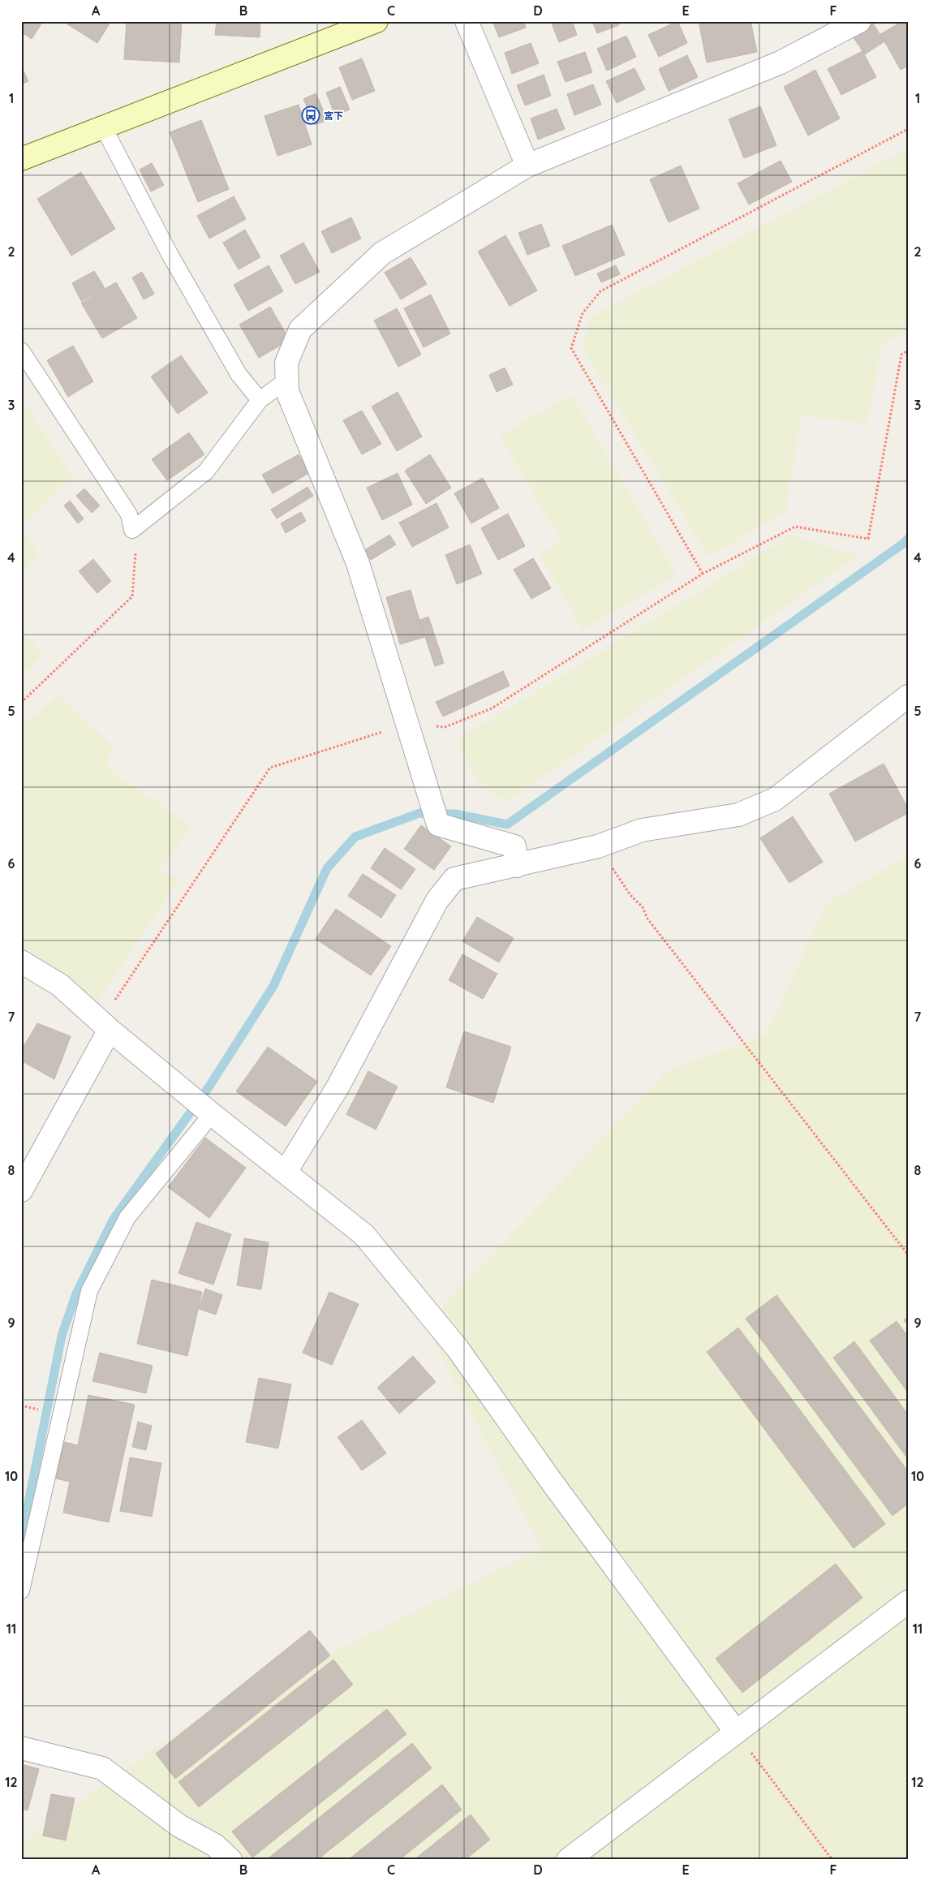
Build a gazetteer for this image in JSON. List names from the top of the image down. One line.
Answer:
{"places":{"bus stop":["宮下"]},"grid":{"columns":["A","B","C","D","E","F"],"rows":["1","2","3","4","5","6","7","8","9","10","11","12"]}}
